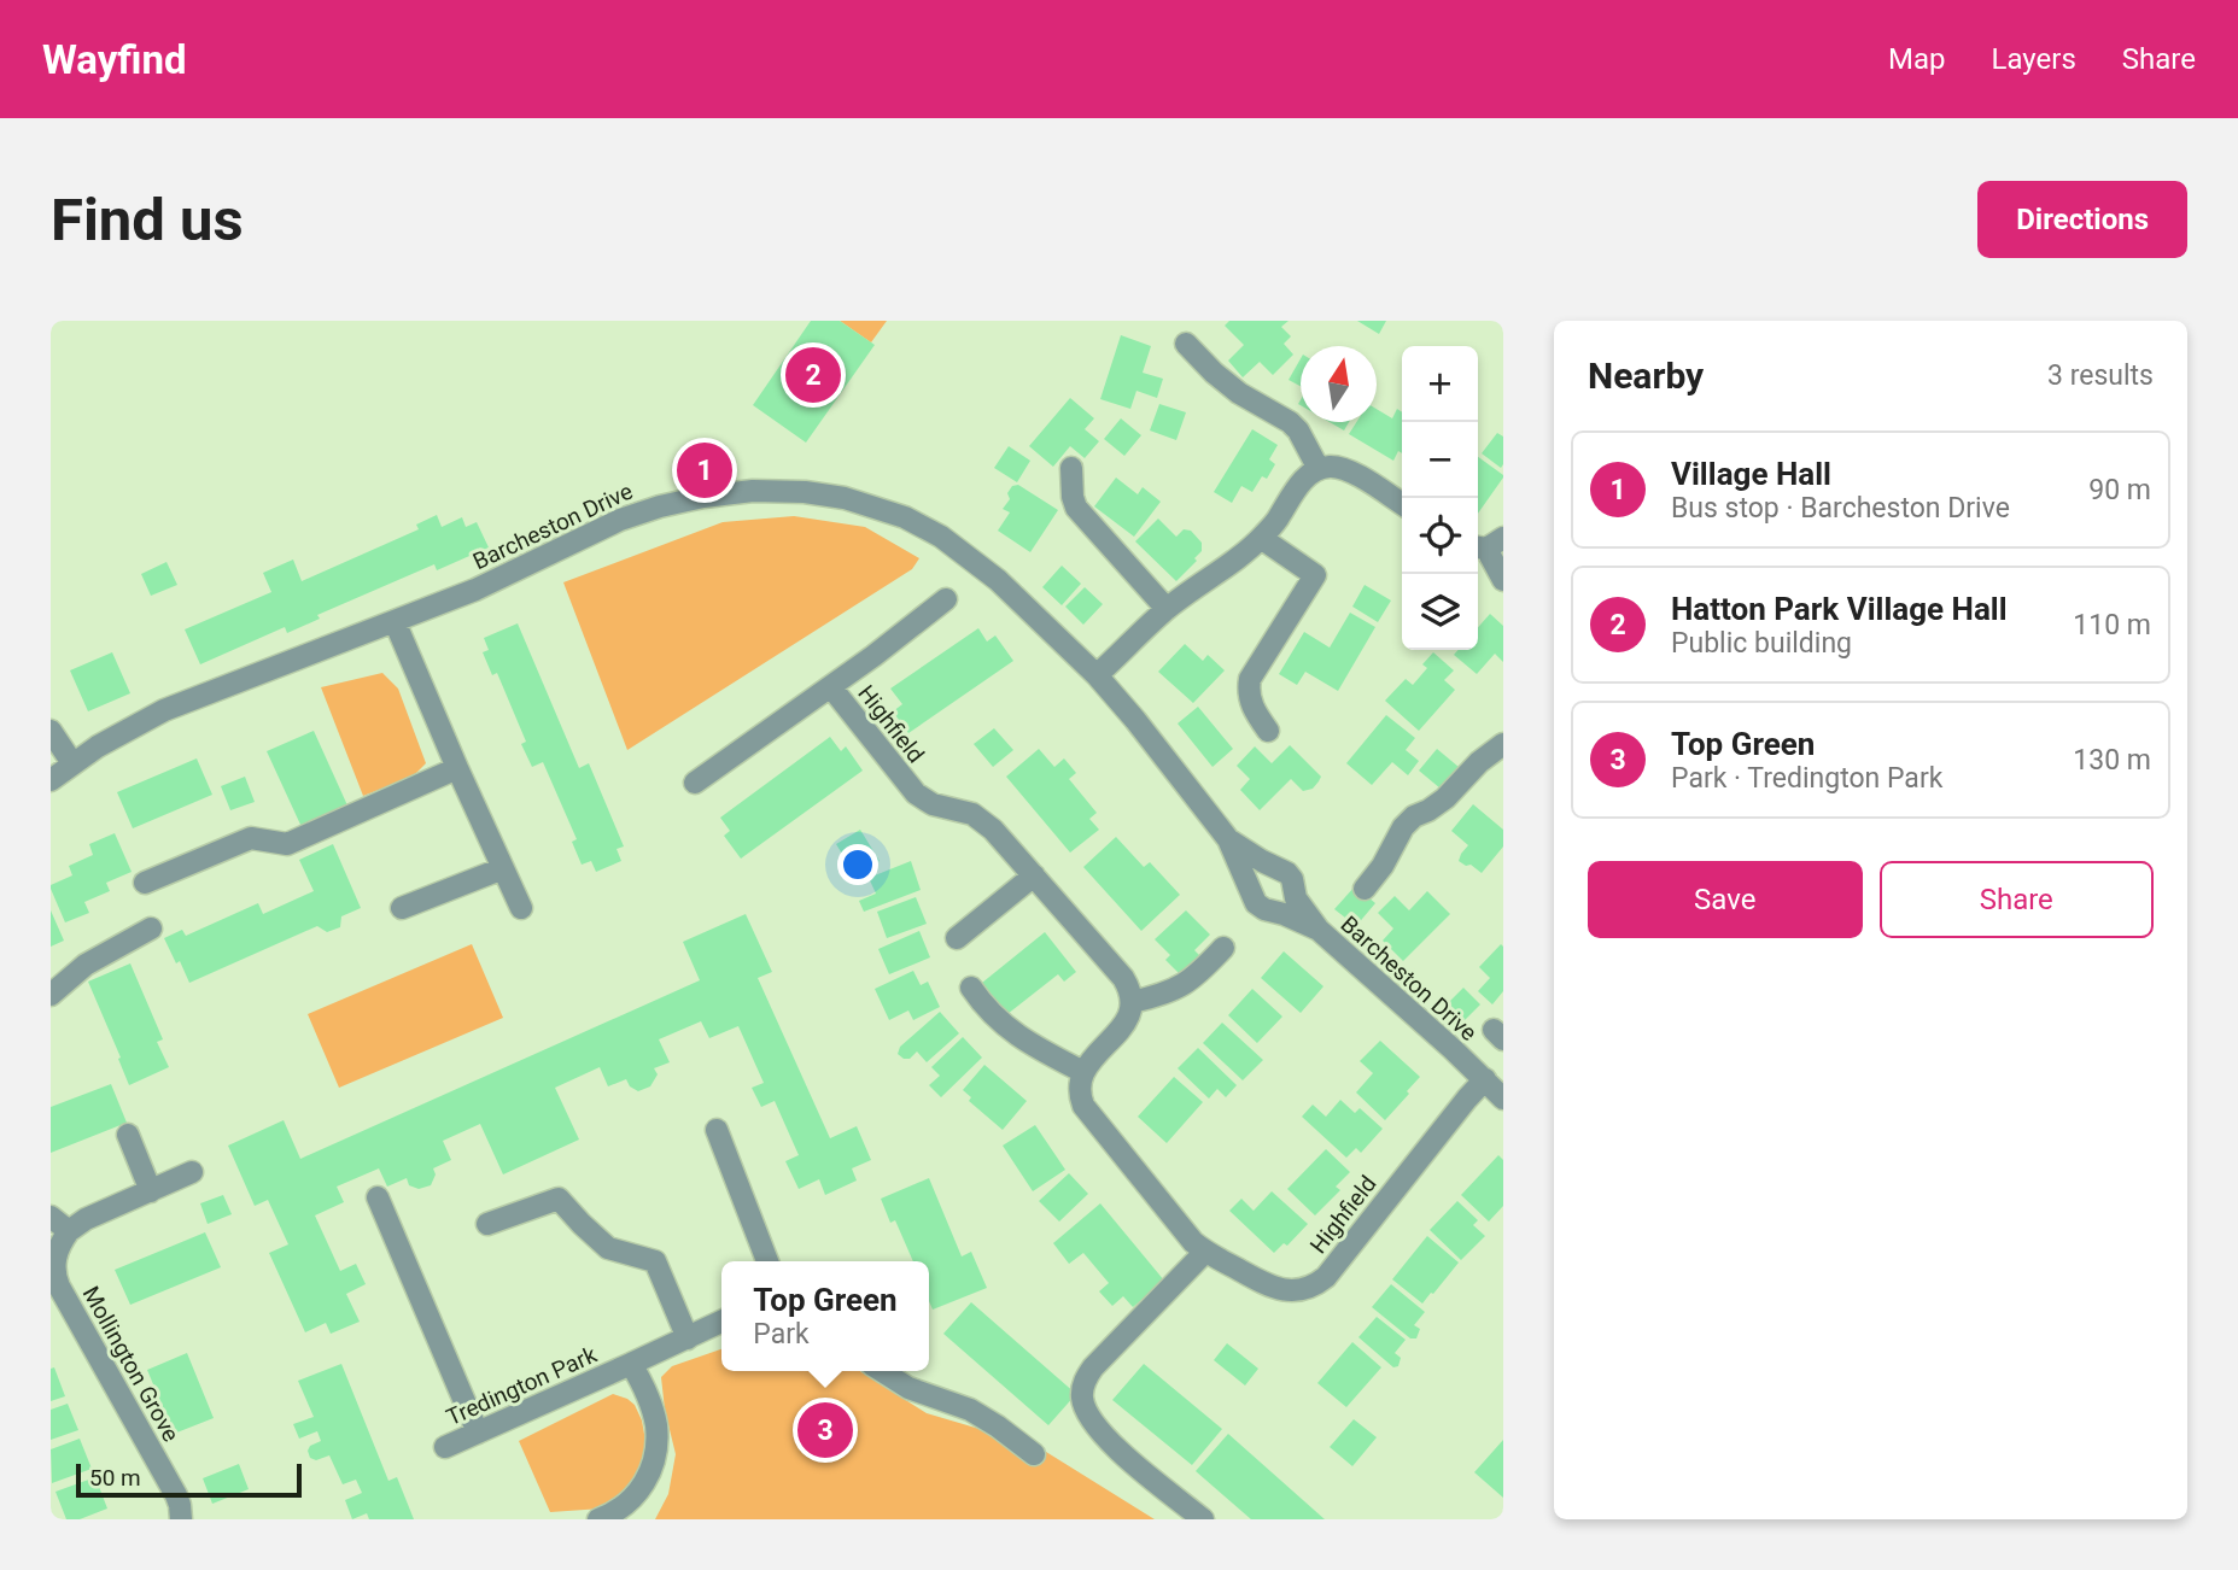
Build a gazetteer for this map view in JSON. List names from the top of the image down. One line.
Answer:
{"streets":{"street":["Barcheston Drive","Highfield","Mollington Grove","Tredington Park"]},"crossings":[["Barcheston Drive","Highfield"]],"scale_bar":"50 m","north":"top","page":{"header":"Wayfind","nav":["Map","Layers","Share"],"buttons":["Directions",["Save","Share"]],"title":"Find us","heading":["Nearby","3 results"],"pins":["2","1","3"],"map_buttons":["+","−"],"list":[{"mark":"1","name":"Village Hall","note":"Bus stop · Barcheston Drive","value":"90 m"},{"mark":"2","name":"Hatton Park Village Hall","note":"Public building","value":"110 m"},{"mark":"3","name":"Top Green","note":"Park · Tredington Park","value":"130 m"}],"popup":["Top Green","Park"],"scale":"50 m"}}
